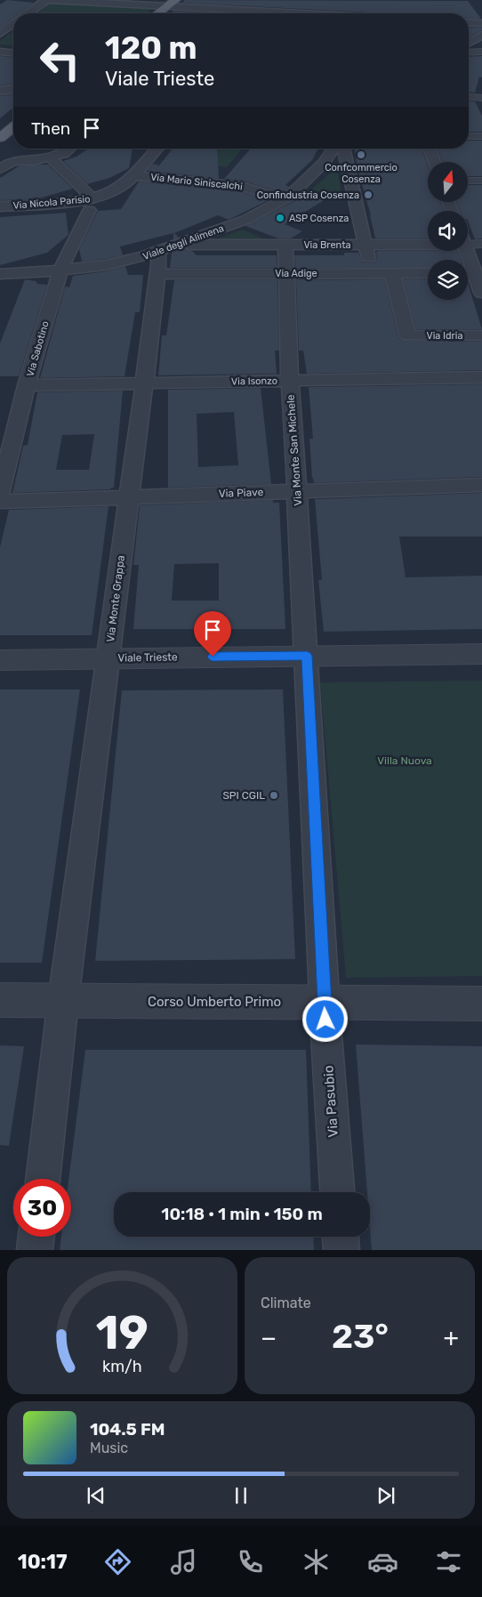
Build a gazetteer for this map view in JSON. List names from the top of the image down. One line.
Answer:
{"streets":{"street":["Via Mario Siniscalchi","Via Nicola Parisio","Viale degli Alimena","Via Brenta","Via Adige","Via Idria","Via Sabotino","Via Isonzo","Via Monte San Michele","Via Piave","Via Monte Grappa","Viale Trieste","Corso Umberto Primo","Via Pasubio"]},"crossings":[["Via Mario Siniscalchi","Via Nicola Parisio"],["Via Mario Siniscalchi","Viale degli Alimena"],["Via Nicola Parisio","Via Sabotino"],["Viale degli Alimena","Via Brenta"],["Viale degli Alimena","Via Sabotino"],["Viale degli Alimena","Via Monte Grappa"],["Via Brenta","Via Monte San Michele"],["Via Brenta","Via Monte Grappa"],["Via Adige","Via Idria"],["Via Adige","Via Monte San Michele"],["Via Adige","Via Monte Grappa"],["Via Sabotino","Via Isonzo"],["Via Isonzo","Via Monte San Michele"],["Via Isonzo","Via Monte Grappa"],["Via Monte San Michele","Via Piave"],["Via Monte San Michele","Viale Trieste"],["Via Monte San Michele","Corso Umberto Primo"],["Via Monte San Michele","Via Pasubio"],["Via Piave","Via Monte Grappa"],["Via Monte Grappa","Viale Trieste"],["Via Monte Grappa","Corso Umberto Primo"],["Corso Umberto Primo","Via Pasubio"]],"parks":["Villa Nuova"],"places":["Confcommercio Cosenza","Confindustria Cosenza","ASP Cosenza","SPI CGIL"],"north":"top","page":{"turn":["120 m","Viale Trieste"],"then":"Then","limit":"30","trip":"10:18 · 1 min · 150 m","tile":"Climate","heat":["−","23°","+"],"song":["104.5 FM","Music"],"tabs":"10:17","gauge":["19","km/h"]}}
